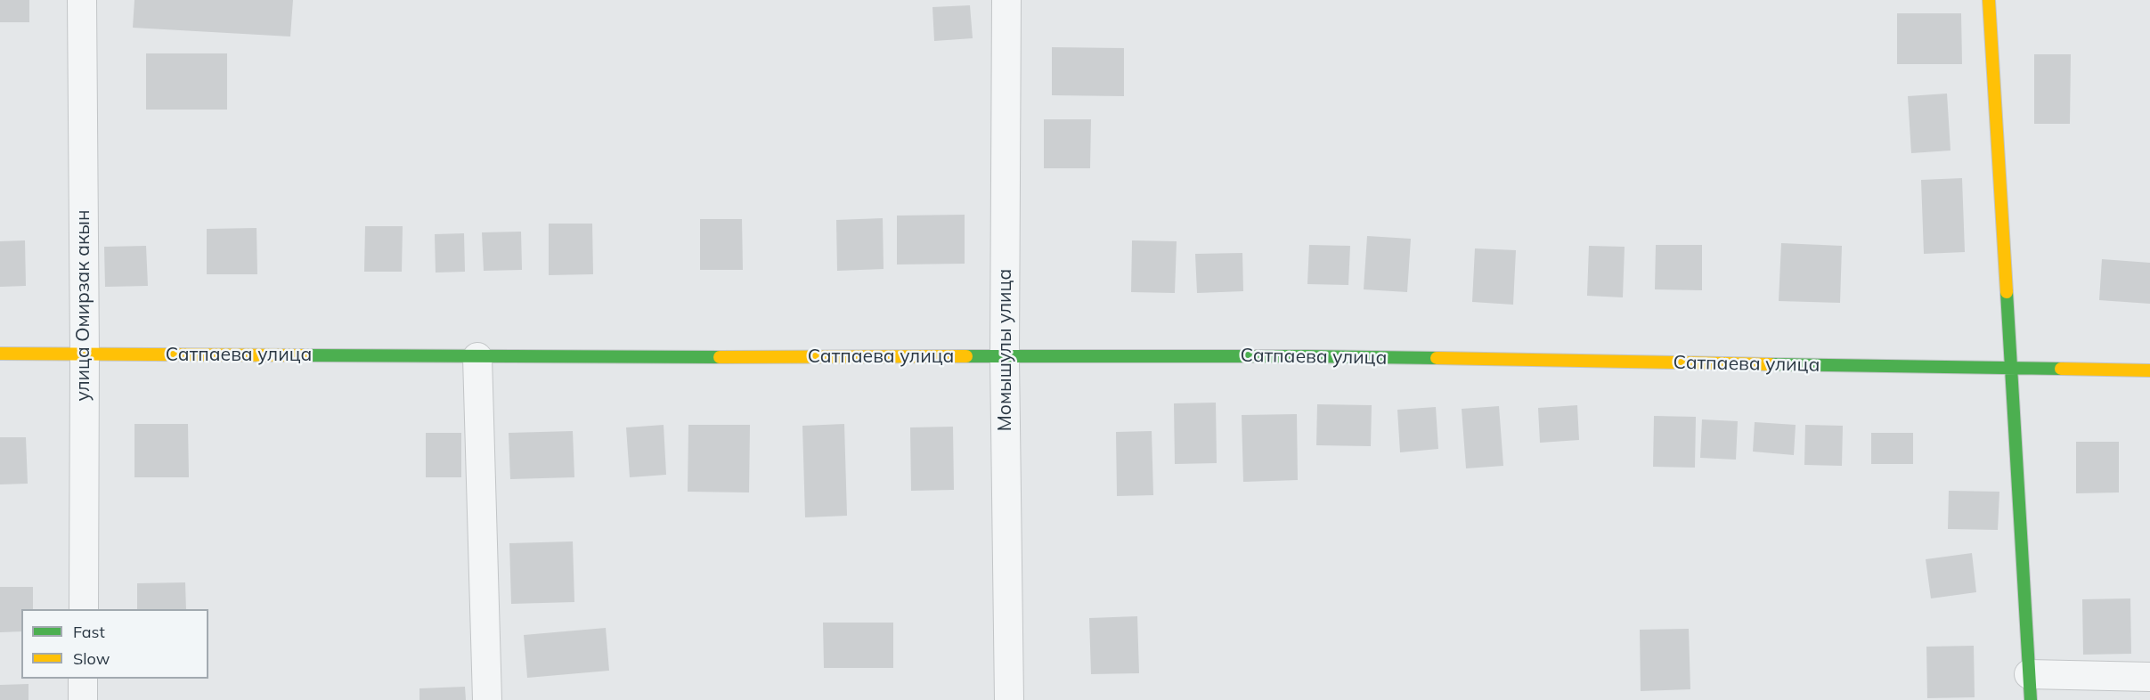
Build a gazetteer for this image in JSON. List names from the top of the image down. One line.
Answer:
{"streets":{"street":["улица Омирзак акын","Момышулы улица","Сатпаева улица"]},"crossings":[["улица Омирзак акын","Сатпаева улица"],["Момышулы улица","Сатпаева улица"]],"legend":["Fast","Slow"]}
